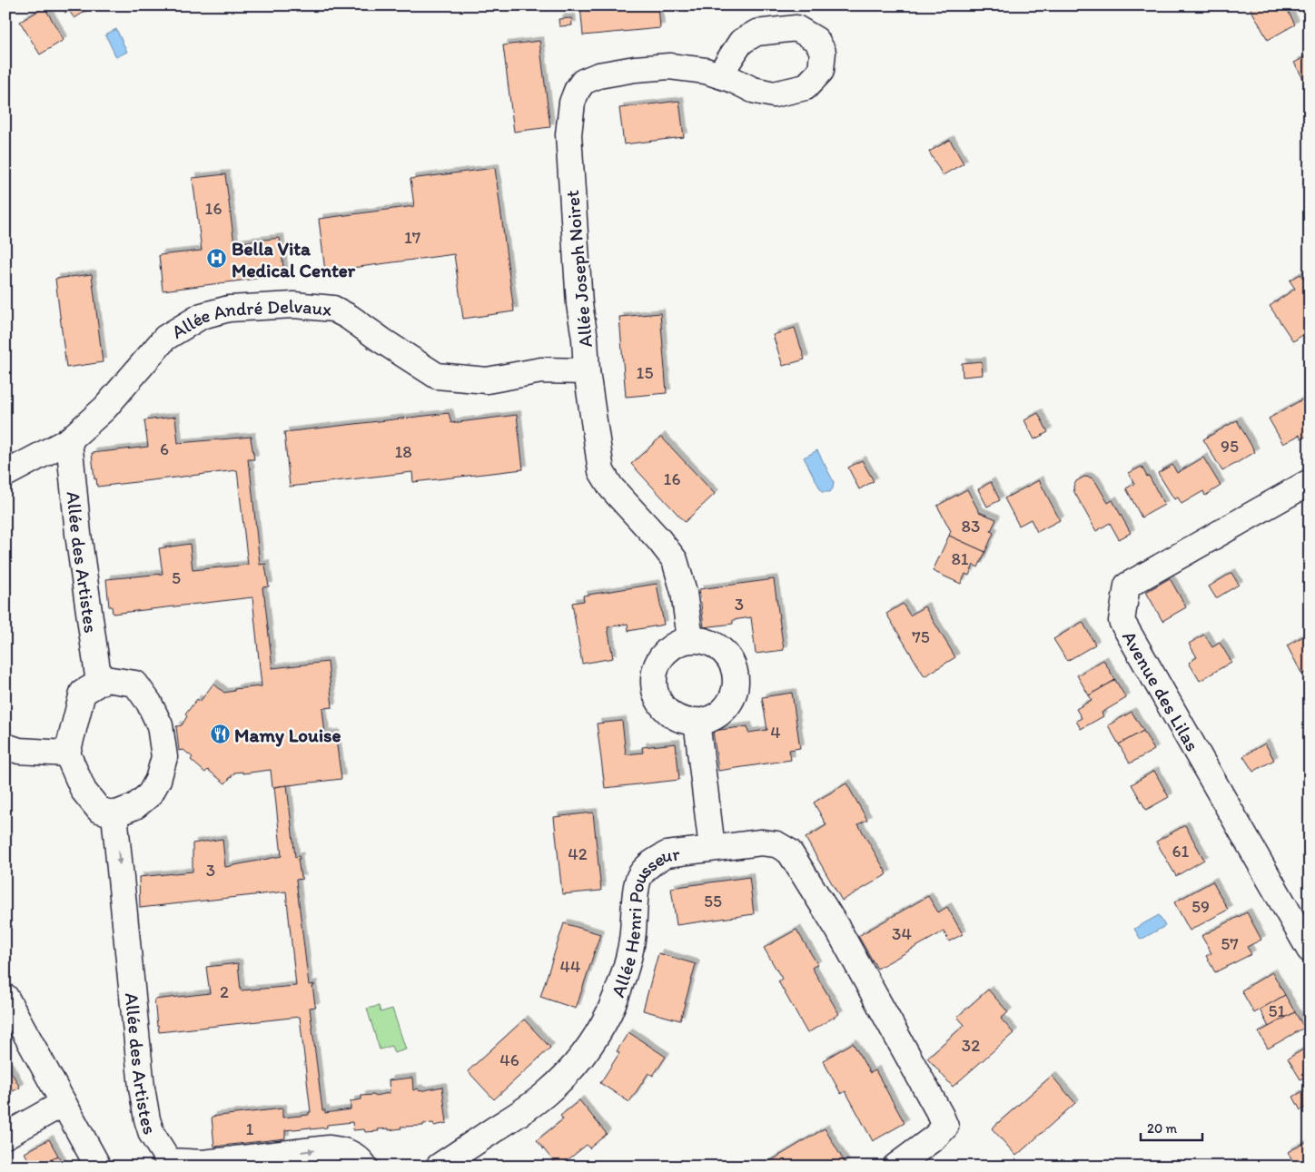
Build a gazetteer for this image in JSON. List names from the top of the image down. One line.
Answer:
{"streets":{"street":["Allée Joseph Noiret","Allée André Delvaux","Allée des Artistes","Avenue des Lilas","Allée Henri Pousseur"]},"crossings":[["Allée Joseph Noiret","Allée André Delvaux"],["Allée André Delvaux","Allée des Artistes"]],"places":{"hospital":["Bella Vita Medical Center"],"restaurant":["Mamy Louise"]},"house_numbers":["16","17","15","95","6","18","16","83","81","5","3","75","4","61","42","3","55","59","34","57","44","2","51","32","46","1"],"scale_bar":"20 m"}
